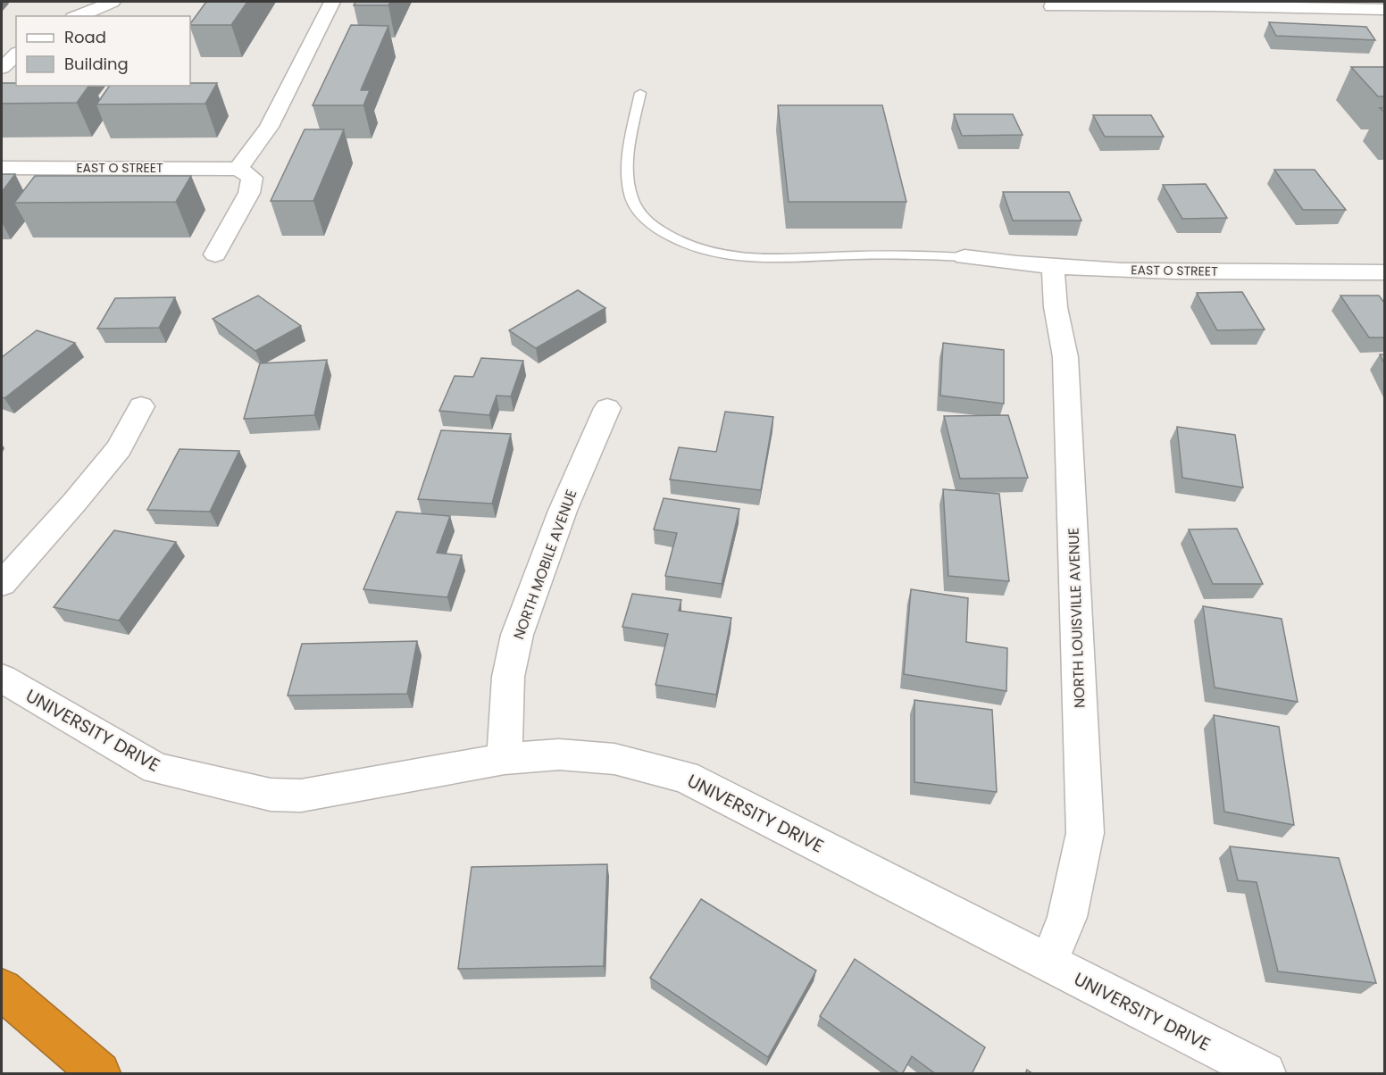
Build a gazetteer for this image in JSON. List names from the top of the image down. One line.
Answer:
{"streets":{"street":["EAST O STREET","NORTH MOBILE AVENUE","NORTH LOUISVILLE AVENUE","UNIVERSITY DRIVE"]},"crossings":[["EAST O STREET","NORTH LOUISVILLE AVENUE"],["NORTH MOBILE AVENUE","UNIVERSITY DRIVE"],["NORTH LOUISVILLE AVENUE","UNIVERSITY DRIVE"]],"legend":["Road","Building"]}
